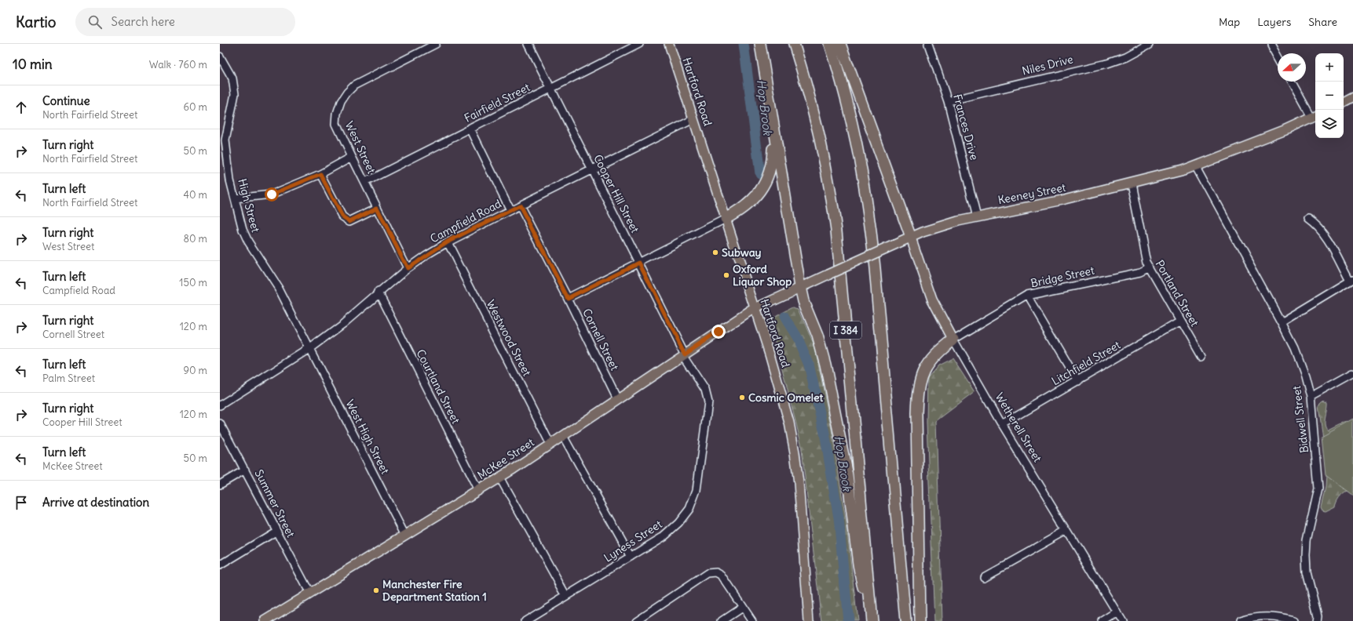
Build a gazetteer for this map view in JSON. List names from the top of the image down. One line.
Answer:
{"streets":{"highway":["I 384"],"main road":["Hartford Road","Keeney Street","Wetherell Street","McKee Street"],"street":["Niles Drive","Fairfield Street","Frances Drive","West Street","Cooper Hill Street","High Street","Campfield Road","Bridge Street","Portland Street","Westwood Street","Cornell Street","Litchfield Street","Courtland Street","Bidwell Street","West High Street","Summer Street","Lyness Street"]},"crossings":[["Niles Drive","Frances Drive"],["Hartford Road","Keeney Street"],["Hartford Road","Campfield Road"],["Hartford Road","McKee Street"],["Fairfield Street","West Street"],["Fairfield Street","Cooper Hill Street"],["Frances Drive","Keeney Street"],["West Street","Campfield Road"],["Cooper Hill Street","Campfield Road"],["Cooper Hill Street","McKee Street"],["Cooper Hill Street","Lyness Street"],["Keeney Street","Portland Street"],["Keeney Street","Bidwell Street"],["Keeney Street","Wetherell Street"],["Keeney Street","McKee Street"],["High Street","Campfield Road"],["High Street","West High Street"],["Campfield Road","Westwood Street"],["Campfield Road","Cornell Street"],["Campfield Road","Courtland Street"],["Campfield Road","West High Street"],["Bridge Street","Portland Street"],["Bridge Street","Wetherell Street"],["Portland Street","Litchfield Street"],["Westwood Street","McKee Street"],["Cornell Street","McKee Street"],["Litchfield Street","Wetherell Street"],["Courtland Street","McKee Street"],["West High Street","McKee Street"],["McKee Street","Summer Street"],["McKee Street","Lyness Street"]],"water":["Hop Brook"],"places":["Subway","Oxford Liquor Shop","Cosmic Omelet","Manchester Fire Department Station 1"],"north":"left","page":{"header":"Kartio","search":"Search here","nav":["Map","Layers","Share"],"heading":["10 min","Walk · 760 m"],"map_buttons":["+","−"],"list":[["Continue","North Fairfield Street","60 m"],["Turn right","North Fairfield Street","50 m"],["Turn left","North Fairfield Street","40 m"],["Turn right","West Street","80 m"],["Turn left","Campfield Road","150 m"],["Turn right","Cornell Street","120 m"],["Turn left","Palm Street","90 m"],["Turn right","Cooper Hill Street","120 m"],["Turn left","McKee Street","50 m"],"Arrive at destination"]}}
